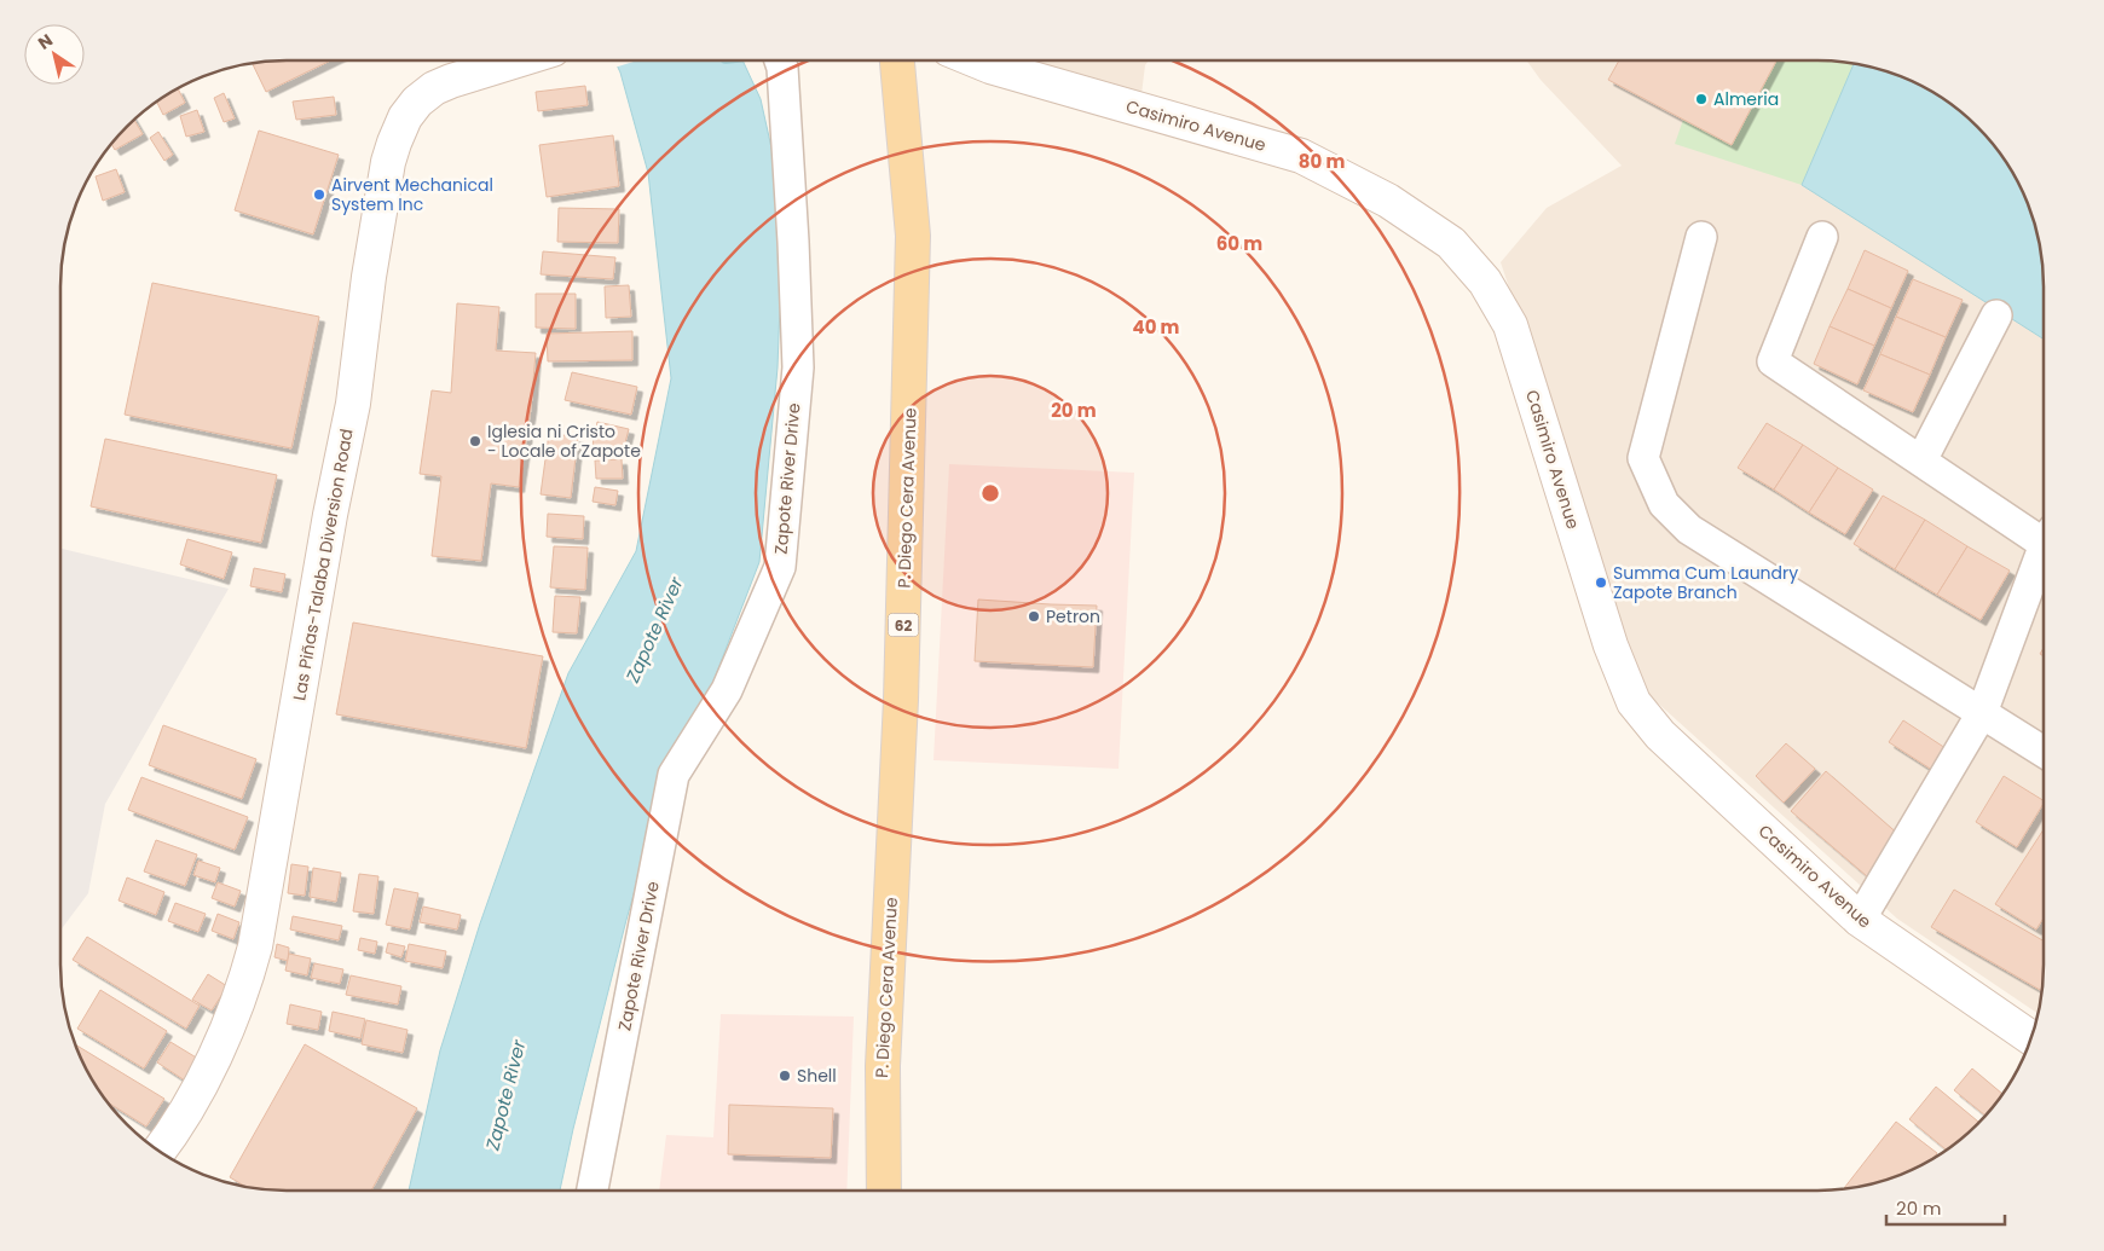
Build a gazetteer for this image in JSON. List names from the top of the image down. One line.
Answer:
{"streets":{"main road":["P. Diego Cera Avenue","62"],"street":["Casimiro Avenue","Zapote River Drive","Las Piñas-Talaba Diversion Road"]},"water":["Zapote River"],"places":["Almeria","Airvent Mechanical System Inc","Iglesia ni Cristo - Locale of Zapote","Summa Cum Laundry Zapote Branch","Petron","Shell"],"scale_bar":"20 m","north":"top left","rings":["80 m","60 m","40 m","20 m"]}
